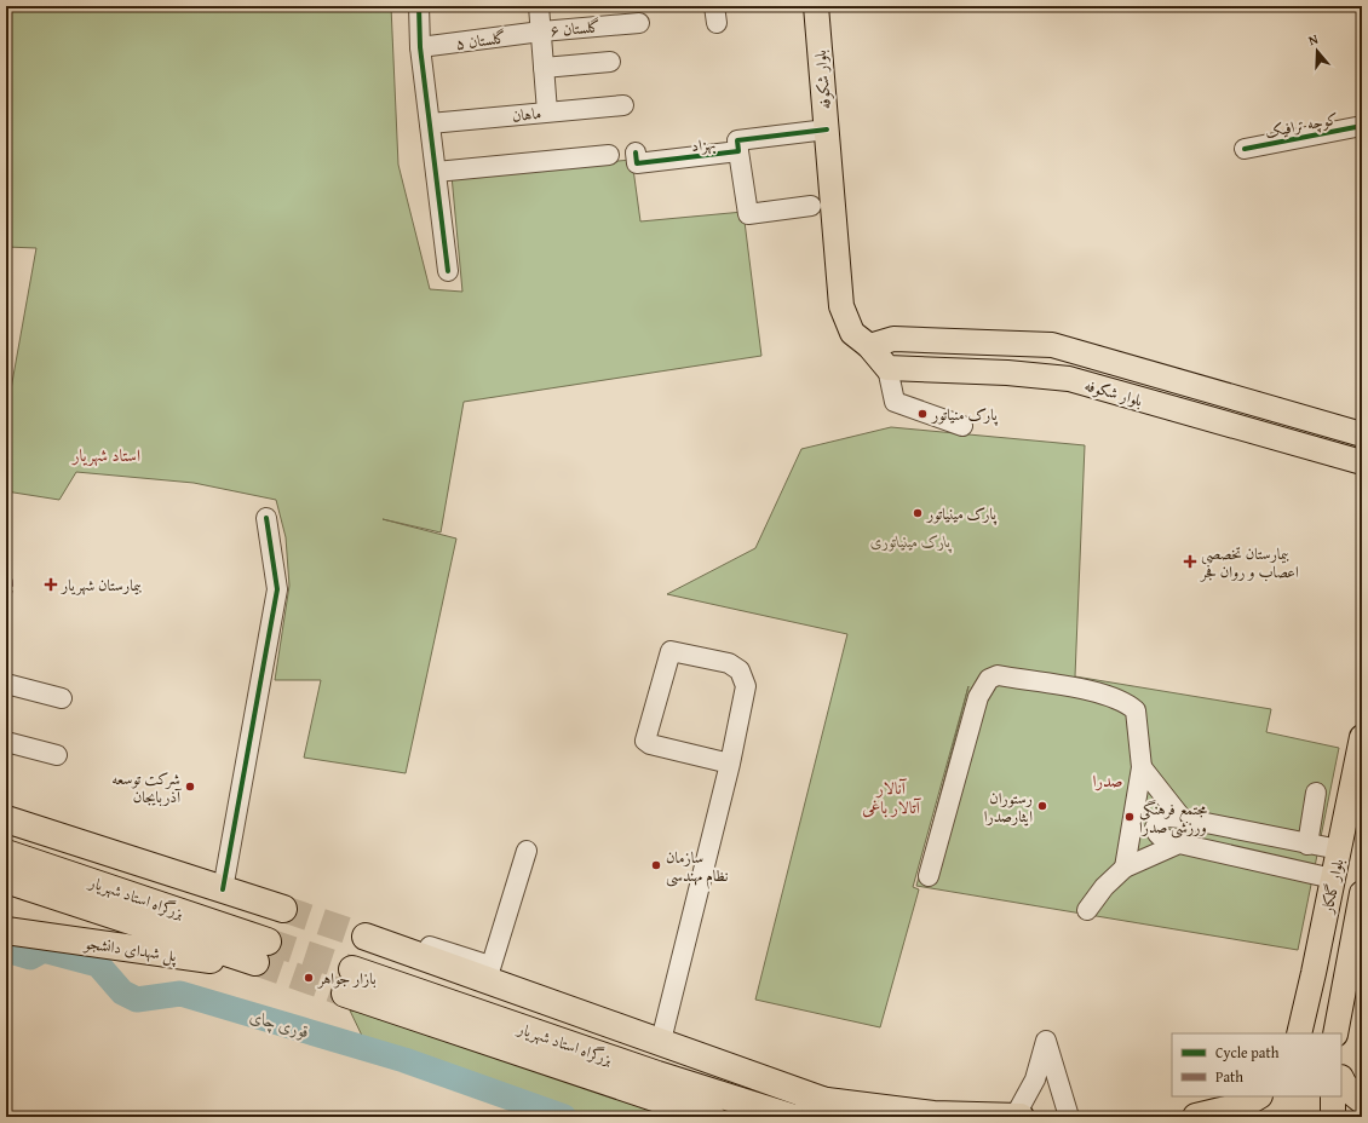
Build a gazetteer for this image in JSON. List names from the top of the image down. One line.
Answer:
{"streets":{"highway":["بزرگراه استاد شهریار","پل شهدای دانشجو"],"main road":["بلوار شکوفه","بلوار گلکار"],"street":["گلستان ۶","گلستان ۵","ماهان","کوچه ترافیک","بهزاد"]},"crossings":[["گلستان ۶","گلستان ۵"],["بلوار شکوفه","بهزاد"],["بزرگراه استاد شهریار","پل شهدای دانشجو"]],"districts":["استاد شهریار","صدرا","آنالار آتالار باغی"],"water":["قوری چای"],"parks":["پارک مینیاتوری"],"places":{"other":["پارک منیاتور","پارک مینیاتور","شرکت توسعه آذربایجان","رستوران ایثارصدرا","مجتمع فرهنگی ورزشی صدرا","سازمان نظام مهندسی","بازار جواهر"],"health":["بیمارستان تخصصی اعصاب و روان فجر","بیمارستان شهریار"]},"legend":["Cycle path","Path"],"north":"top"}
